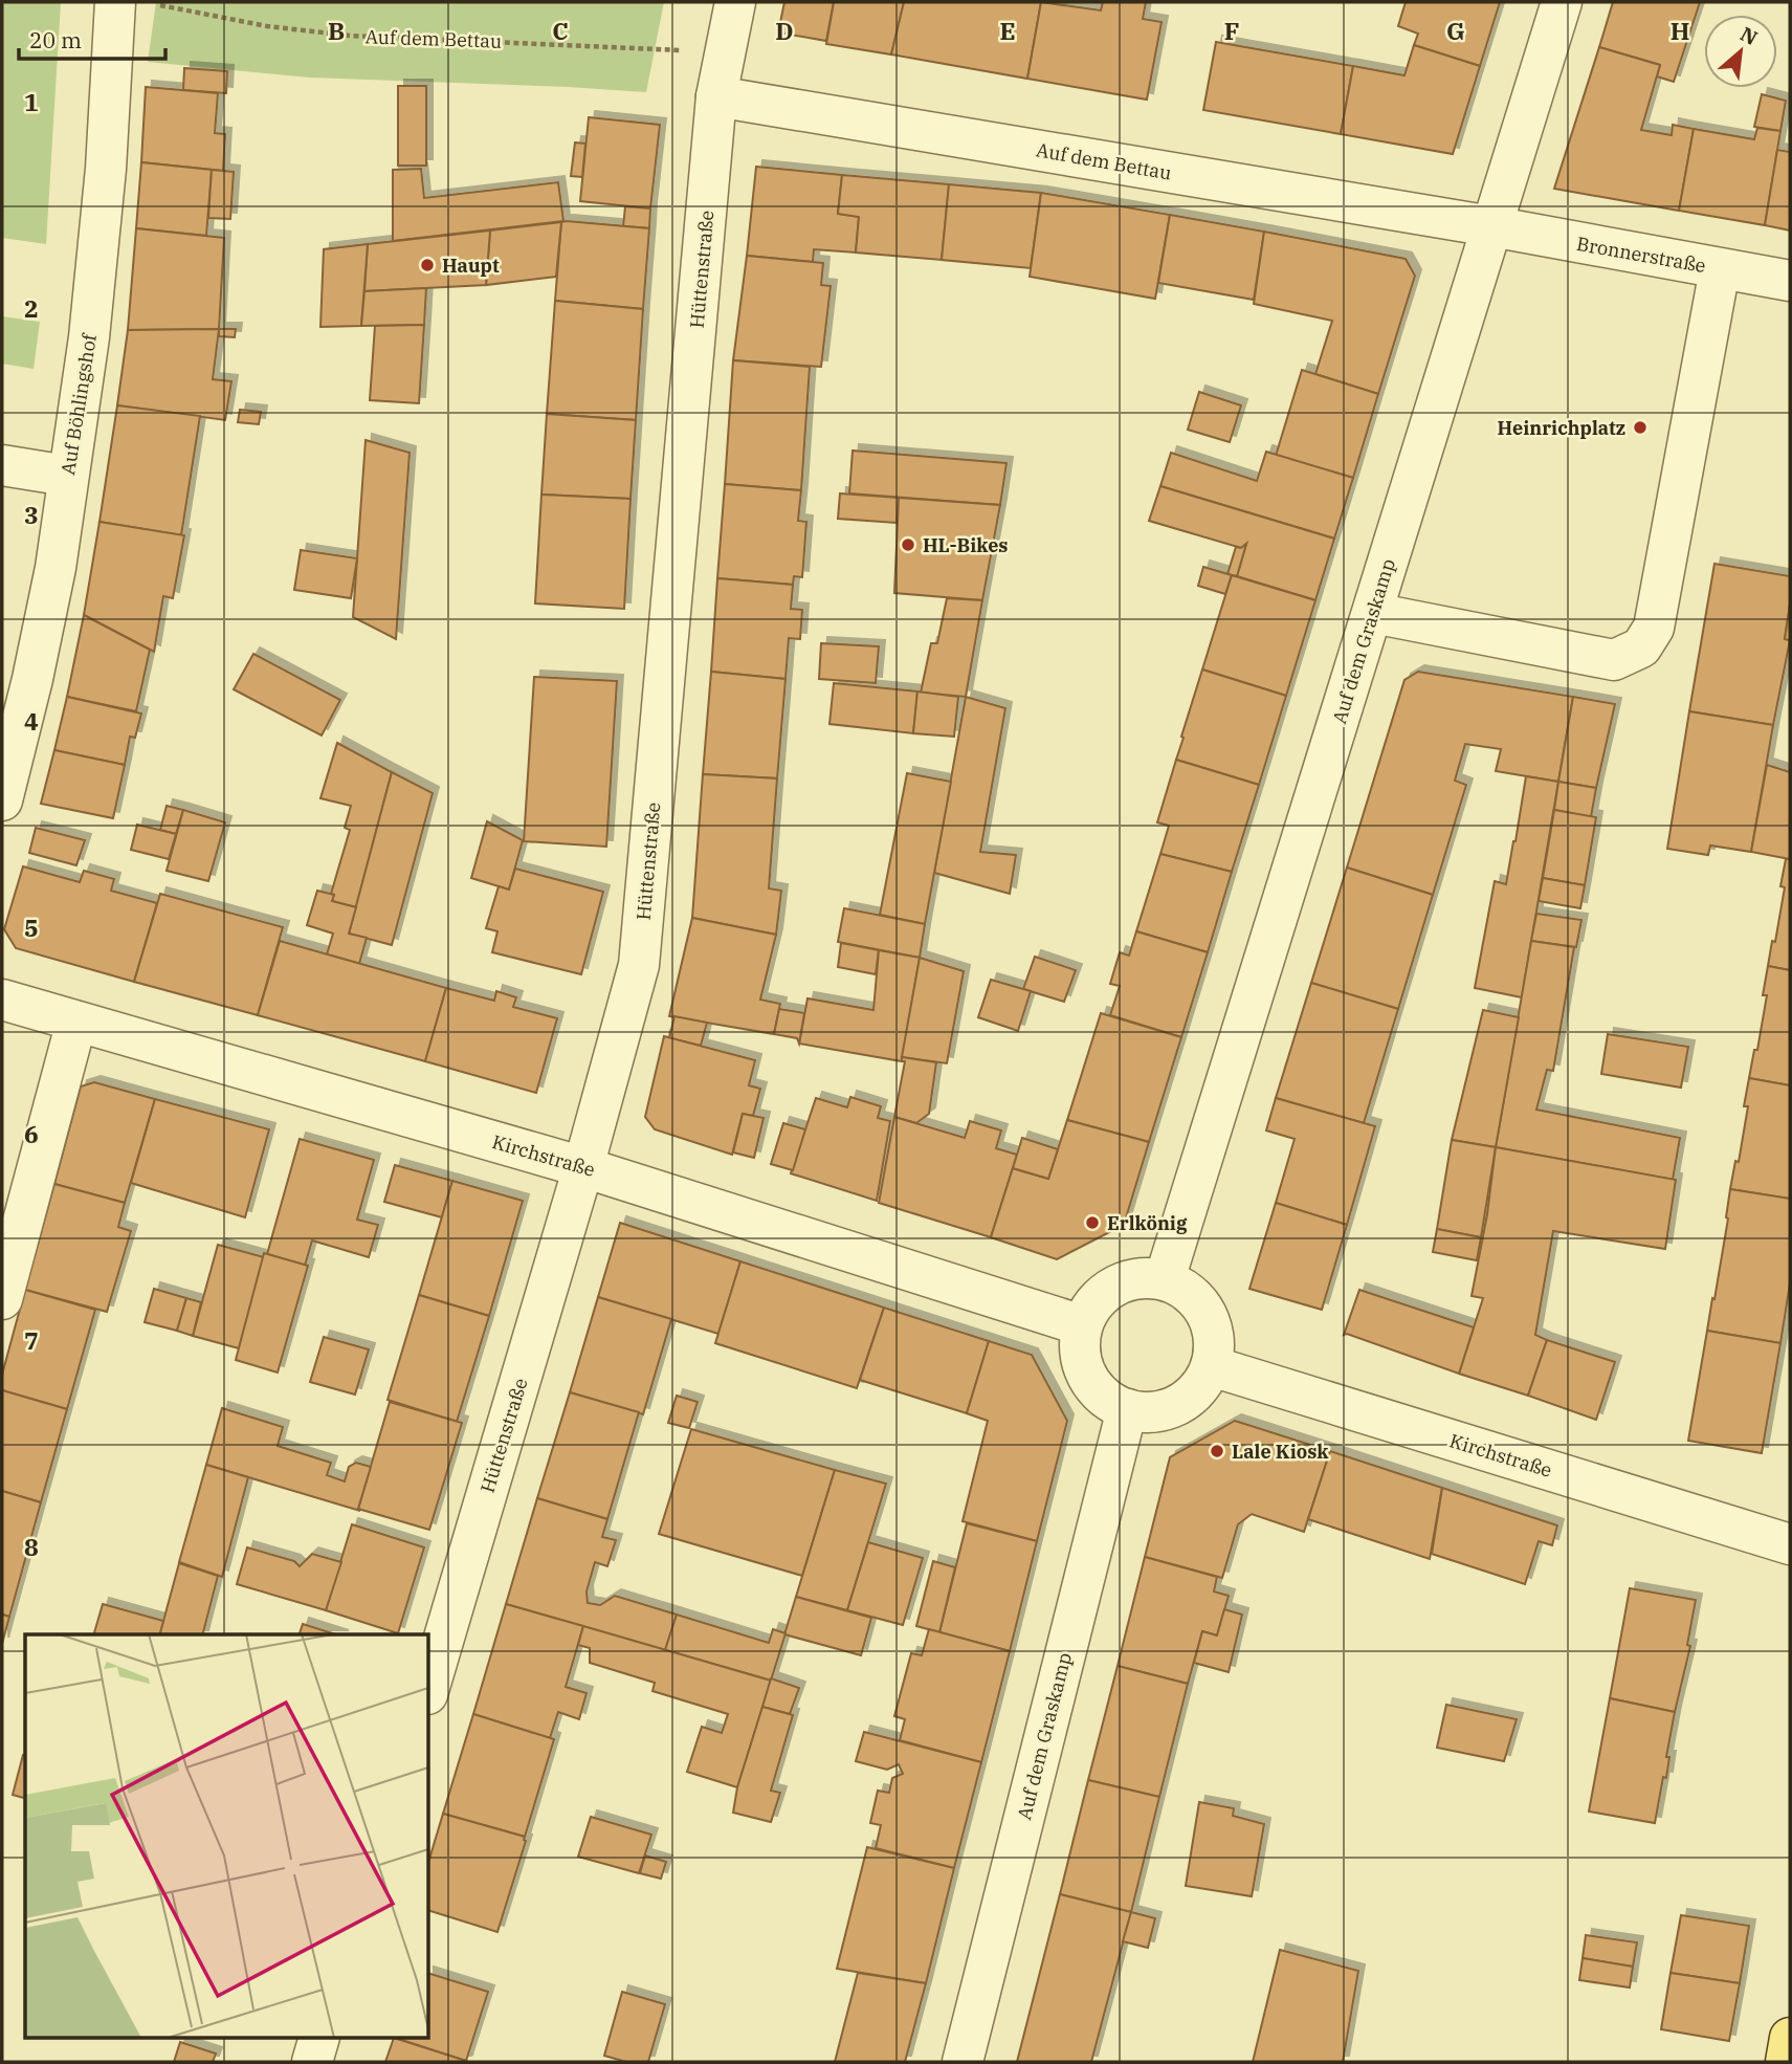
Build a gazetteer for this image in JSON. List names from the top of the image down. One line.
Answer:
{"streets":{"street":["Auf dem Bettau","Bronnerstraße","Hüttenstraße","Auf Böhlingshof","Auf dem Graskamp","Kirchstraße"]},"crossings":[["Auf dem Bettau","Bronnerstraße"],["Auf dem Bettau","Hüttenstraße"],["Auf dem Bettau","Auf dem Graskamp"],["Bronnerstraße","Auf dem Graskamp"],["Hüttenstraße","Kirchstraße"],["Auf dem Graskamp","Kirchstraße"]],"places":["Haupt","Heinrichplatz","HL-Bikes","Erlkönig","Lale Kiosk"],"scale_bar":"20 m","north":"top right","grid":{"columns":["B","C","D","E","F","G","H"],"rows":["1","2","3","4","5","6","7","8"]}}
